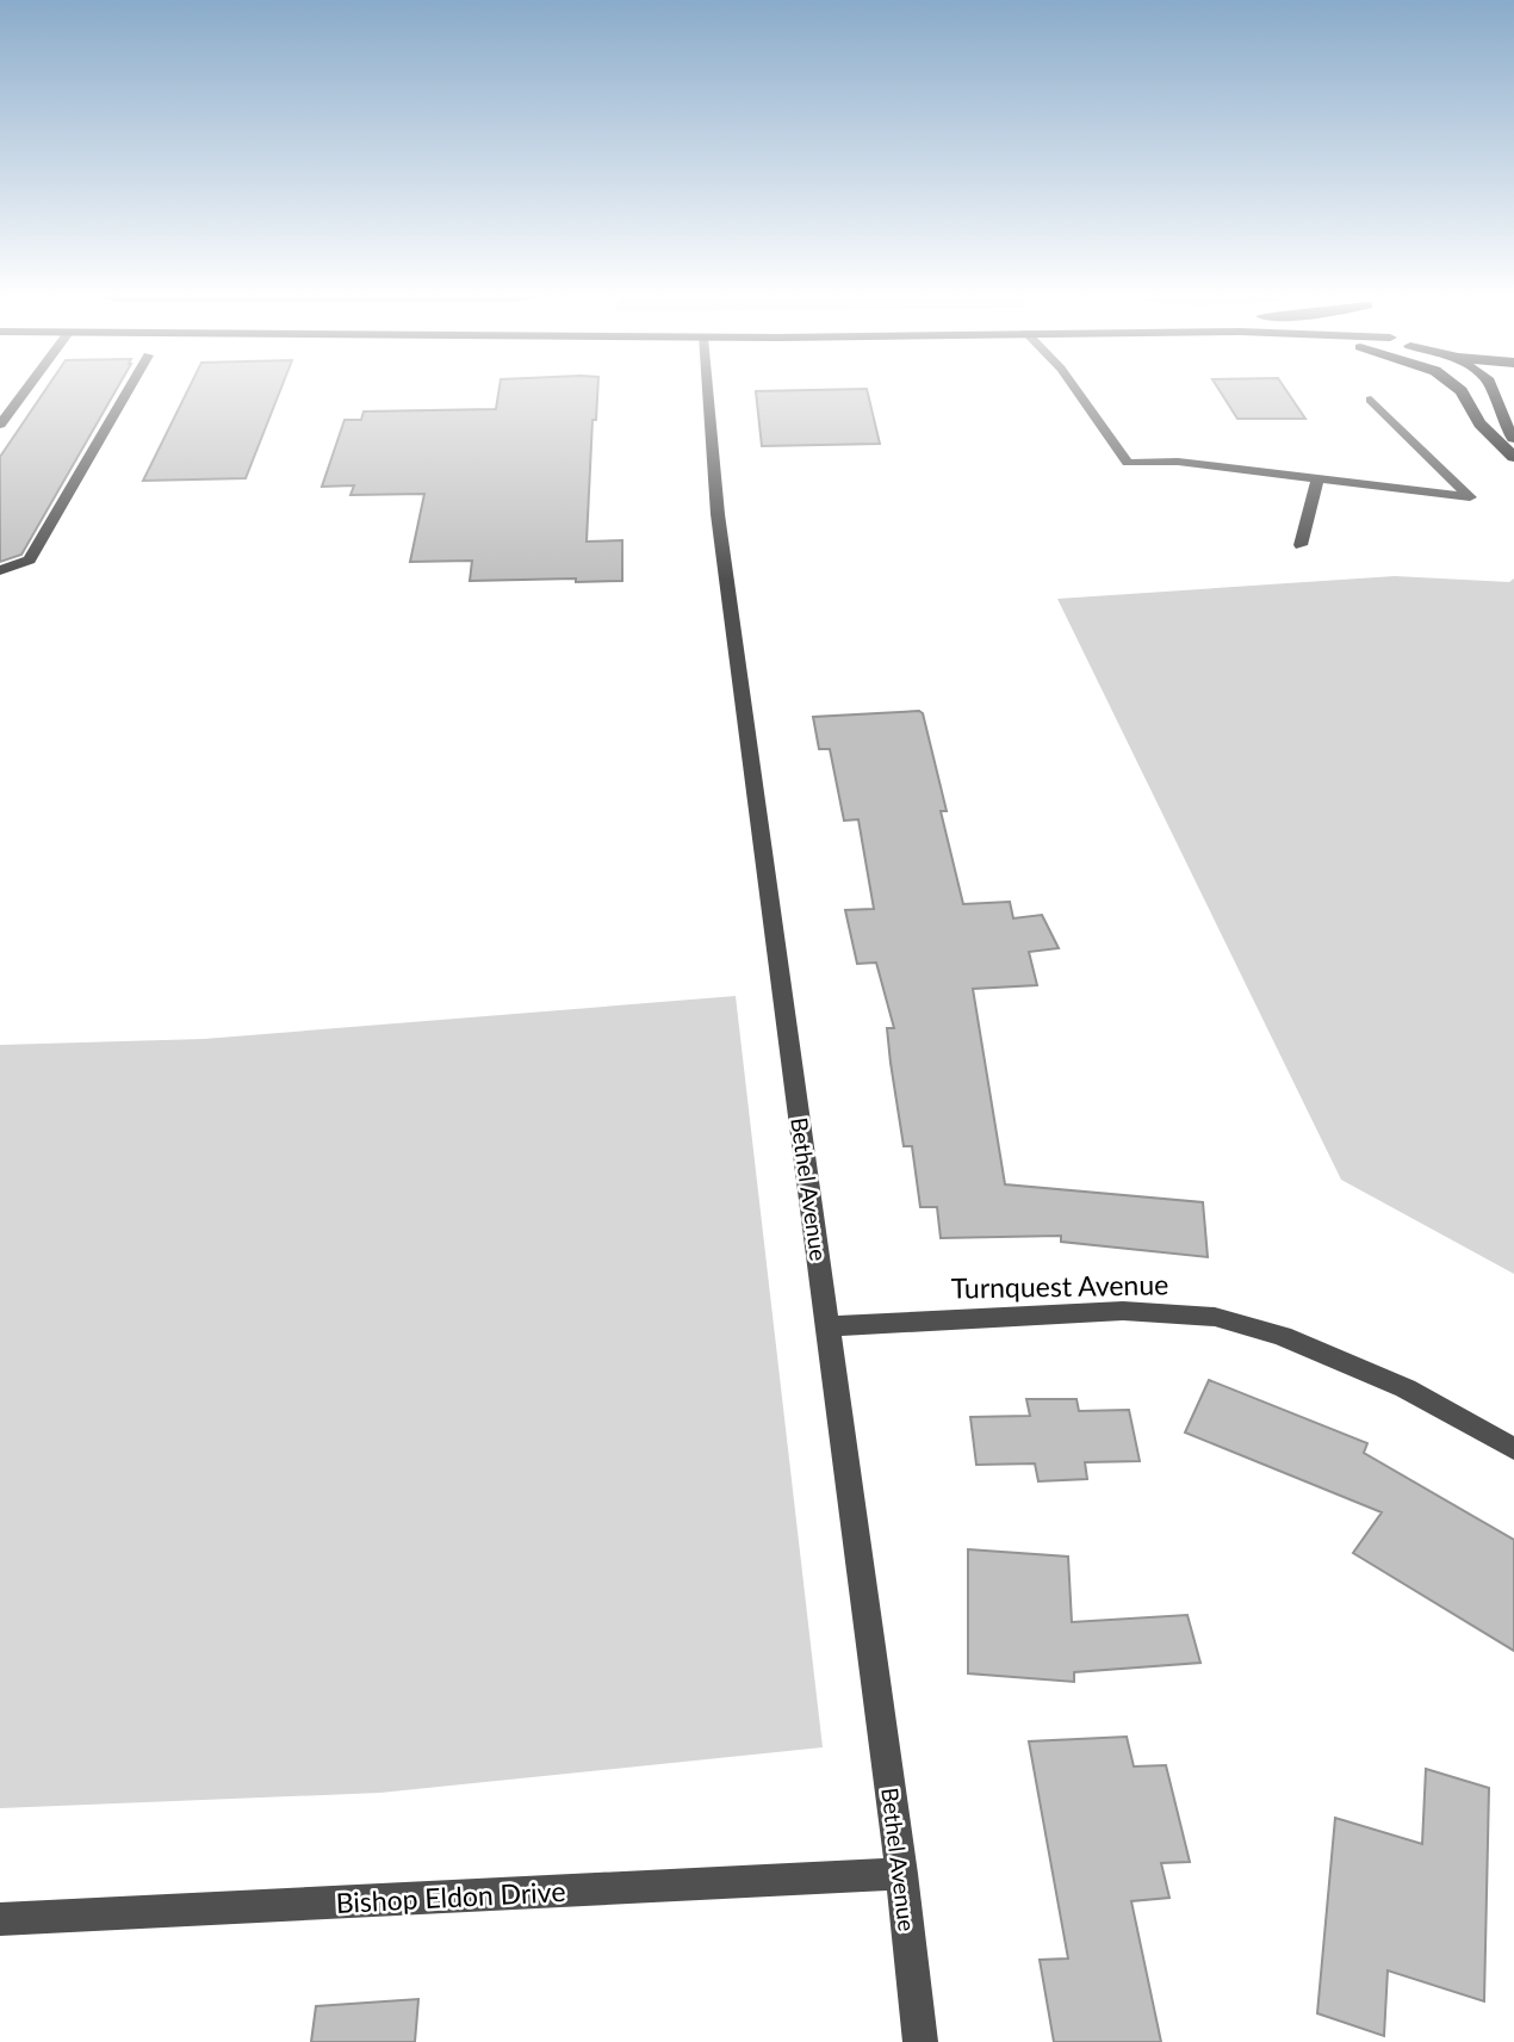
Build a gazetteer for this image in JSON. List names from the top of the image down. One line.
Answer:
{"streets":{"street":["Bethel Avenue","Turnquest Avenue","Bishop Eldon Drive"]},"crossings":[["Bethel Avenue","Turnquest Avenue"],["Bethel Avenue","Bishop Eldon Drive"]]}
